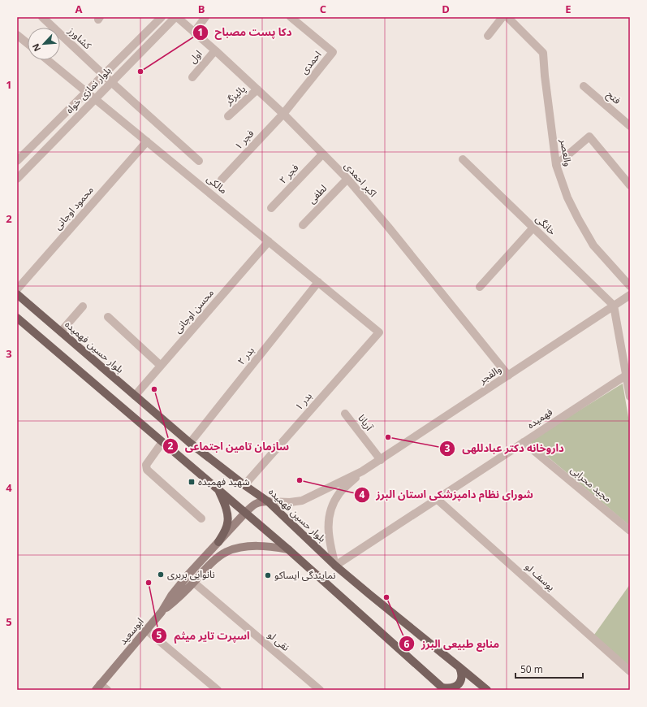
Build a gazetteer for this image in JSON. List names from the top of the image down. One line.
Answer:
{"streets":{"main road":["بلوار حسین فهمیده","ابوسعید"],"street":["کشاورز","اول","احمدی","بلوار نمازی خواه","پائیزگر","فتح","فجر ۱","والعصر","فجر ۲","اکبر احمدی","مالکی","لطفی","محمود اوجانی","خانگی","محسن اوجانی","بدر ۲","والفجر","بدر ۱","فهمیده","آریانا","مجید محرابی","یوسف لو","نقی لو"]},"crossings":[["کشاورز","بلوار نمازی خواه"],["اول","اکبر احمدی"],["احمدی","فجر ۱"],["احمدی","اکبر احمدی"],["بلوار نمازی خواه","اکبر احمدی"],["بلوار نمازی خواه","مالکی"],["پائیزگر","اکبر احمدی"],["فجر ۱","اکبر احمدی"],["فجر ۲","اکبر احمدی"],["اکبر احمدی","لطفی"],["اکبر احمدی","والفجر"],["مالکی","محمود اوجانی"],["مالکی","محسن اوجانی"],["مالکی","بدر ۲"],["مالکی","بدر ۱"],["خانگی","والفجر"],["محسن اوجانی","بلوار حسین فهمیده"],["بلوار حسین فهمیده","بدر ۲"],["بلوار حسین فهمیده","بدر ۱"],["بلوار حسین فهمیده","فهمیده"],["بلوار حسین فهمیده","ابوسعید"],["والفجر","آریانا"],["فهمیده","مجید محرابی"],["فهمیده","یوسف لو"]],"places":{"other":["دکا پست مصباح","سازمان تامین اجتماعی","داروخانه دکتر عبادللهی","شورای نظام دامپزشکی استان البرز","نانوایی بربری","نمایندگی ایساکو","اسپرت تایر میثم","منابع طبیعی البرز"],"transit":["شهید فهمیده"]},"scale_bar":"50 m","north":"bottom left","grid":{"columns":["A","B","C","D","E"],"rows":["1","2","3","4","5"]}}
